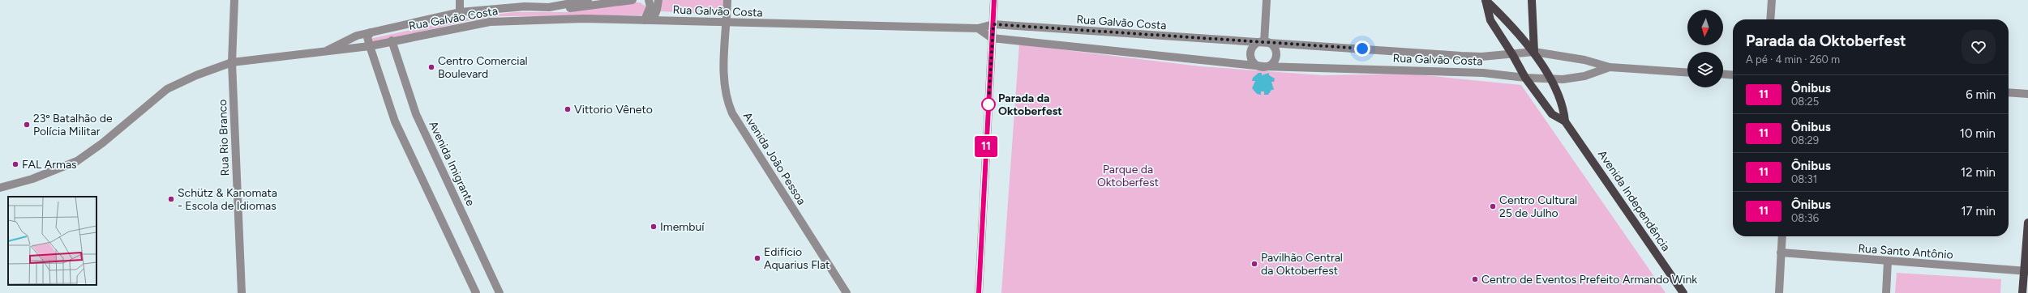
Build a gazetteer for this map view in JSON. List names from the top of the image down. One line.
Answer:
{"streets":{"main road":["Avenida Independência"],"street":["Rua Galvão Costa","Rua Rio Branco","Avenida João Pessoa","Avenida Imigrante","Rua Santo Antônio"]},"crossings":[["Rua Galvão Costa","Rua Rio Branco"],["Rua Galvão Costa","Avenida João Pessoa"],["Rua Galvão Costa","Avenida Imigrante"],["Rua Galvão Costa","Avenida Independência"]],"parks":["Parque da Oktoberfest"],"places":["Centro Comercial Boulevard","Parada da Oktoberfest","Vittorio Vêneto","23º Batalhão de Polícia Militar","FAL Armas","Schütz & Kanomata - Escola de Idiomas","Centro Cultural 25 de Julho","Imembuí","Edifício Aquarius Flat","Pavilhão Central da Oktoberfest","Centro de Eventos Prefeito Armando Wink"],"lines":["bus line 11"],"north":"bottom","page":{"on_map":"11","heading":["Parada da Oktoberfest","A pé · 4 min · 260 m"],"list":[{"mark":"11","name":"Ônibus","note":"08:25","value":"6 min"},{"mark":"11","name":"Ônibus","note":"08:29","value":"10 min"},{"mark":"11","name":"Ônibus","note":"08:31","value":"12 min"},{"mark":"11","name":"Ônibus","note":"08:36","value":"17 min"}]}}
